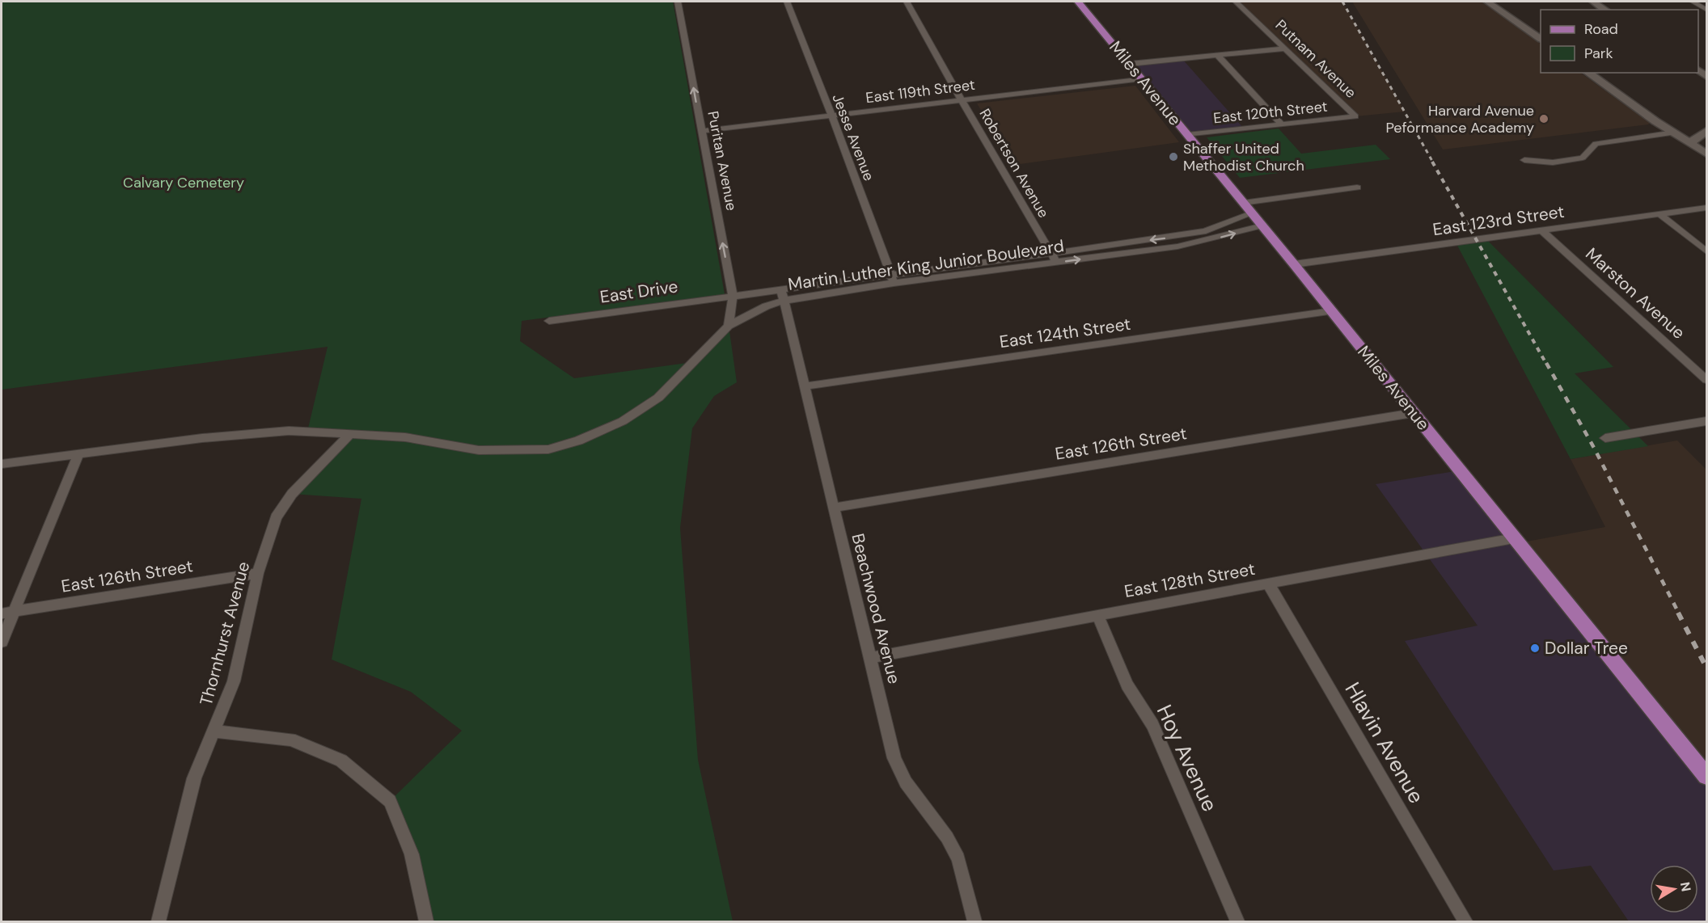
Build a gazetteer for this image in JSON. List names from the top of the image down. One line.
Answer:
{"streets":{"main road":["Miles Avenue"],"street":["Putnam Avenue","East 119th Street","East 120th Street","Jesse Avenue","Puritan Avenue","Robertson Avenue","East 123rd Street","Martin Luther King Junior Boulevard","East Drive","Marston Avenue","East 124th Street","East 126th Street","East 128th Street","Beachwood Avenue","Thornhurst Avenue","Hlavin Avenue","Hoy Avenue"]},"crossings":[["Putnam Avenue","East 120th Street"],["Miles Avenue","East 119th Street"],["Miles Avenue","East 120th Street"],["Miles Avenue","East 123rd Street"],["Miles Avenue","Martin Luther King Junior Boulevard"],["Miles Avenue","East 124th Street"],["Miles Avenue","East 126th Street"],["Miles Avenue","East 128th Street"],["East 119th Street","Jesse Avenue"],["East 119th Street","Puritan Avenue"],["East 119th Street","Robertson Avenue"],["Jesse Avenue","Martin Luther King Junior Boulevard"],["Puritan Avenue","Martin Luther King Junior Boulevard"],["Puritan Avenue","East Drive"],["Robertson Avenue","Martin Luther King Junior Boulevard"],["East 123rd Street","Marston Avenue"],["Martin Luther King Junior Boulevard","East Drive"],["Martin Luther King Junior Boulevard","Beachwood Avenue"],["Martin Luther King Junior Boulevard","Thornhurst Avenue"],["East 124th Street","Beachwood Avenue"],["East 126th Street","Beachwood Avenue"],["East 126th Street","Thornhurst Avenue"],["East 128th Street","Beachwood Avenue"],["East 128th Street","Hlavin Avenue"],["East 128th Street","Hoy Avenue"]],"one_way":["Puritan Avenue"],"parks":["Calvary Cemetery"],"places":["Harvard Avenue Peformance Academy","Shaffer United Methodist Church","Dollar Tree"],"legend":["Road","Park"],"north":"right"}
